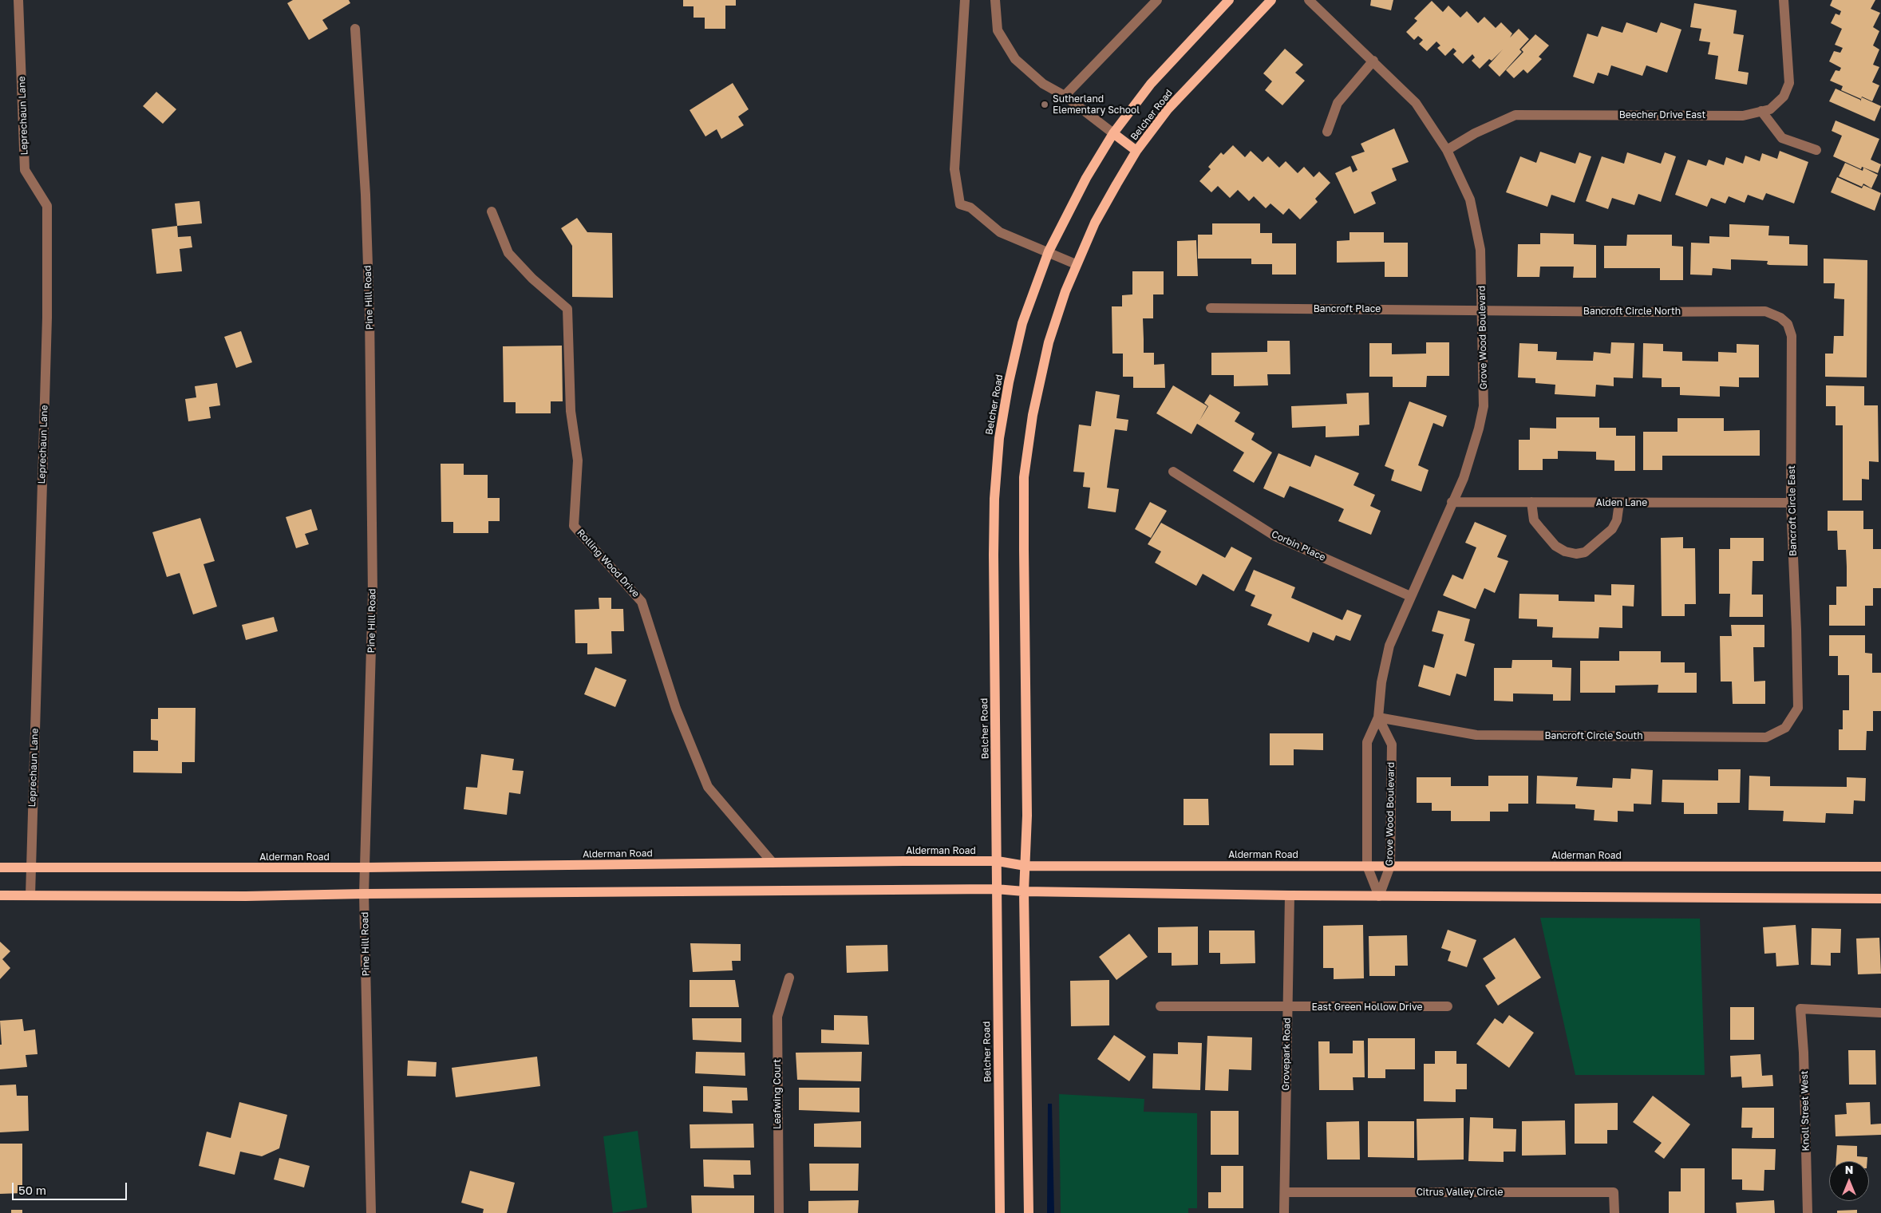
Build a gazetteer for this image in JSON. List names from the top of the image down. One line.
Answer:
{"streets":{"main road":["Belcher Road","Alderman Road"],"street":["Beecher Drive East","Leprechaun Lane","Pine Hill Road","Bancroft Place","Bancroft Circle North","Grove Wood Boulevard","Alden Lane","Bancroft Circle East","Corbin Place","Rolling Wood Drive","Bancroft Circle South","East Green Hollow Drive","Grovepark Road","Leafwing Court","Knoll Street West","Citrus Valley Circle"]},"crossings":[["Belcher Road","Alderman Road"],["Beecher Drive East","Grove Wood Boulevard"],["Leprechaun Lane","Alderman Road"],["Pine Hill Road","Alderman Road"],["Bancroft Place","Bancroft Circle North"],["Bancroft Place","Grove Wood Boulevard"],["Bancroft Circle North","Grove Wood Boulevard"],["Bancroft Circle North","Bancroft Circle East"],["Grove Wood Boulevard","Alden Lane"],["Grove Wood Boulevard","Corbin Place"],["Grove Wood Boulevard","Bancroft Circle South"],["Grove Wood Boulevard","Alderman Road"],["Alden Lane","Bancroft Circle East"],["Bancroft Circle East","Bancroft Circle South"],["Rolling Wood Drive","Alderman Road"],["East Green Hollow Drive","Grovepark Road"],["Grovepark Road","Citrus Valley Circle"]],"places":["Sutherland Elementary School"],"scale_bar":"50 m","north":"top"}
